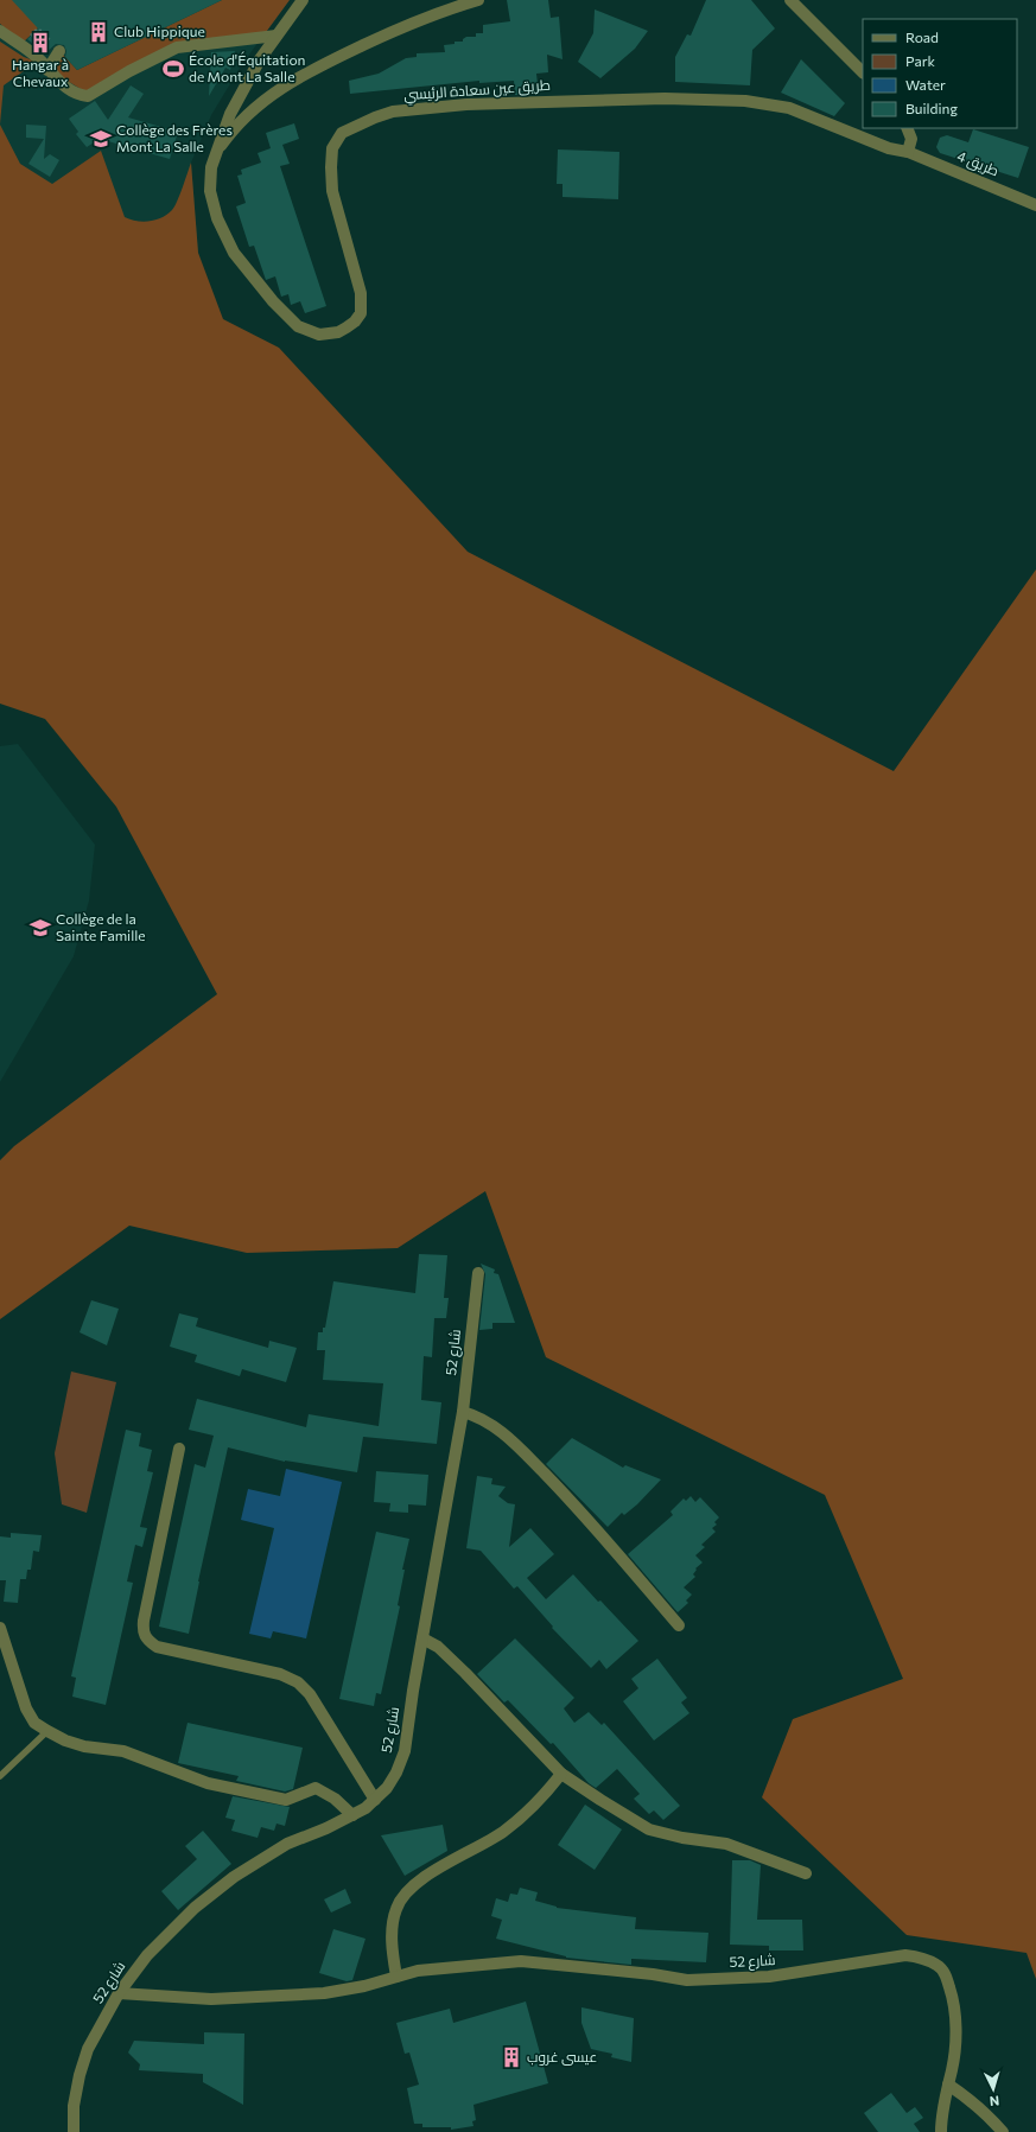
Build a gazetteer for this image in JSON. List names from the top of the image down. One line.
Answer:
{"streets":{"street":["طريق عين سعادة الرئيسي","طريق 4","شارع 52"]},"crossings":[["طريق عين سعادة الرئيسي","طريق 4"]],"places":{"building":["Club Hippique","Hangar à Chevaux","عيسى غروب"],"sports":["École d'Équitation de Mont La Salle"],"school or university":["Collège des Frères Mont La Salle","Collège de la Sainte Famille"]},"legend":["Road","Park","Water","Building"],"north":"bottom"}
